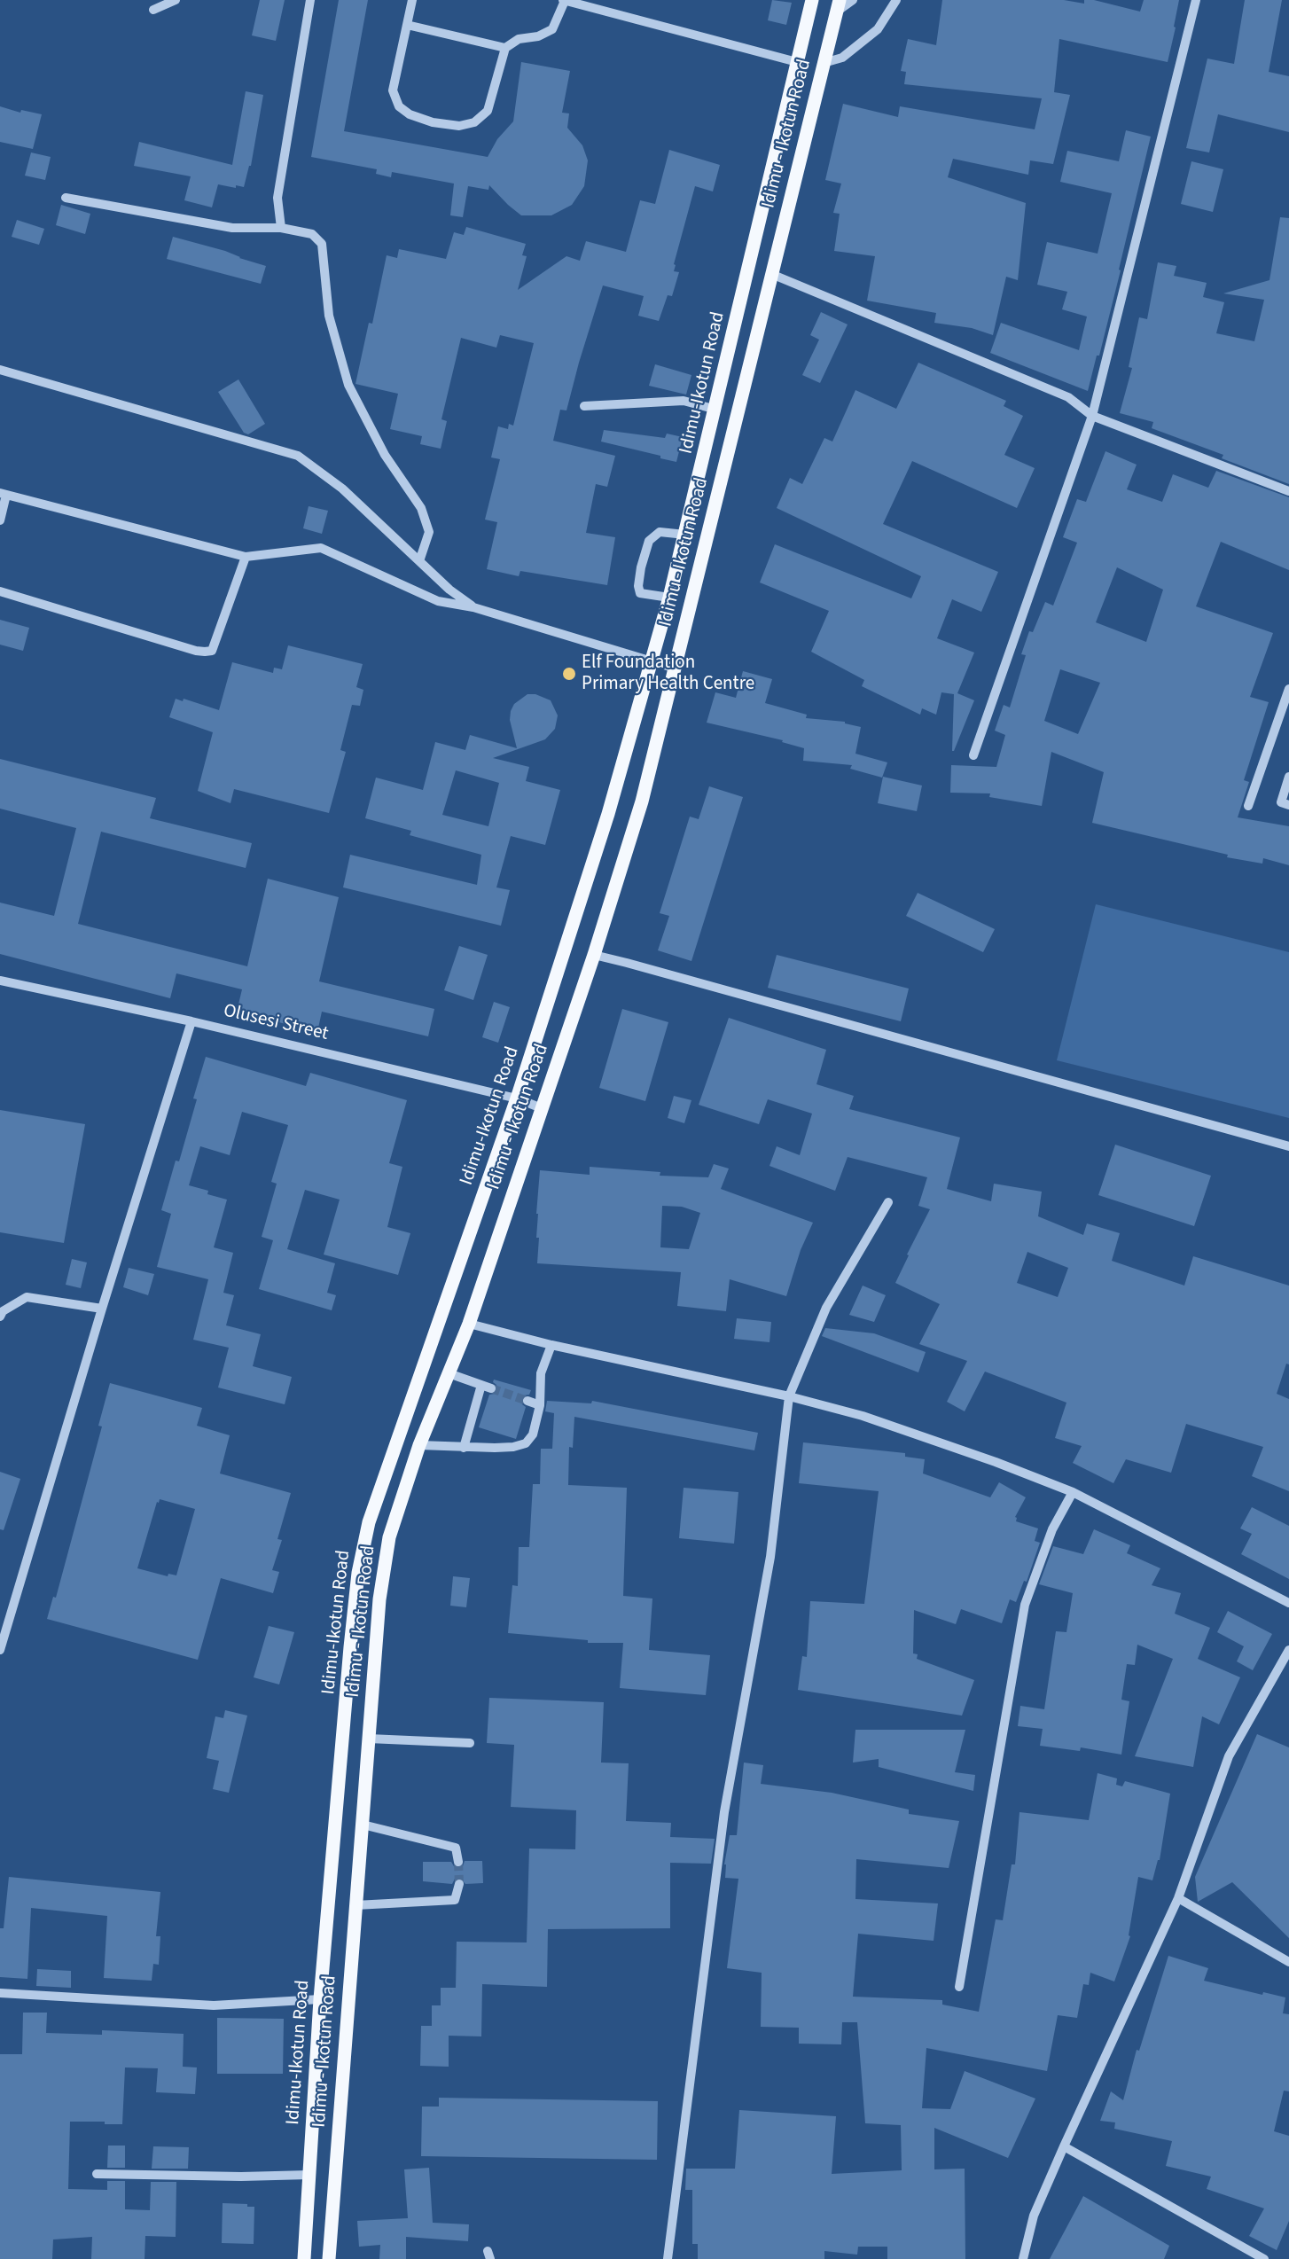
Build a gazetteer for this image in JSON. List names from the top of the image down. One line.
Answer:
{"streets":{"main road":["Idimu - Ikotun Road","Idimu-Ikotun Road"],"street":["Olusesi Street"]},"crossings":[["Idimu - Ikotun Road","Olusesi Street"],["Idimu-Ikotun Road","Olusesi Street"]],"places":["Elf Foundation Primary Health Centre"]}
